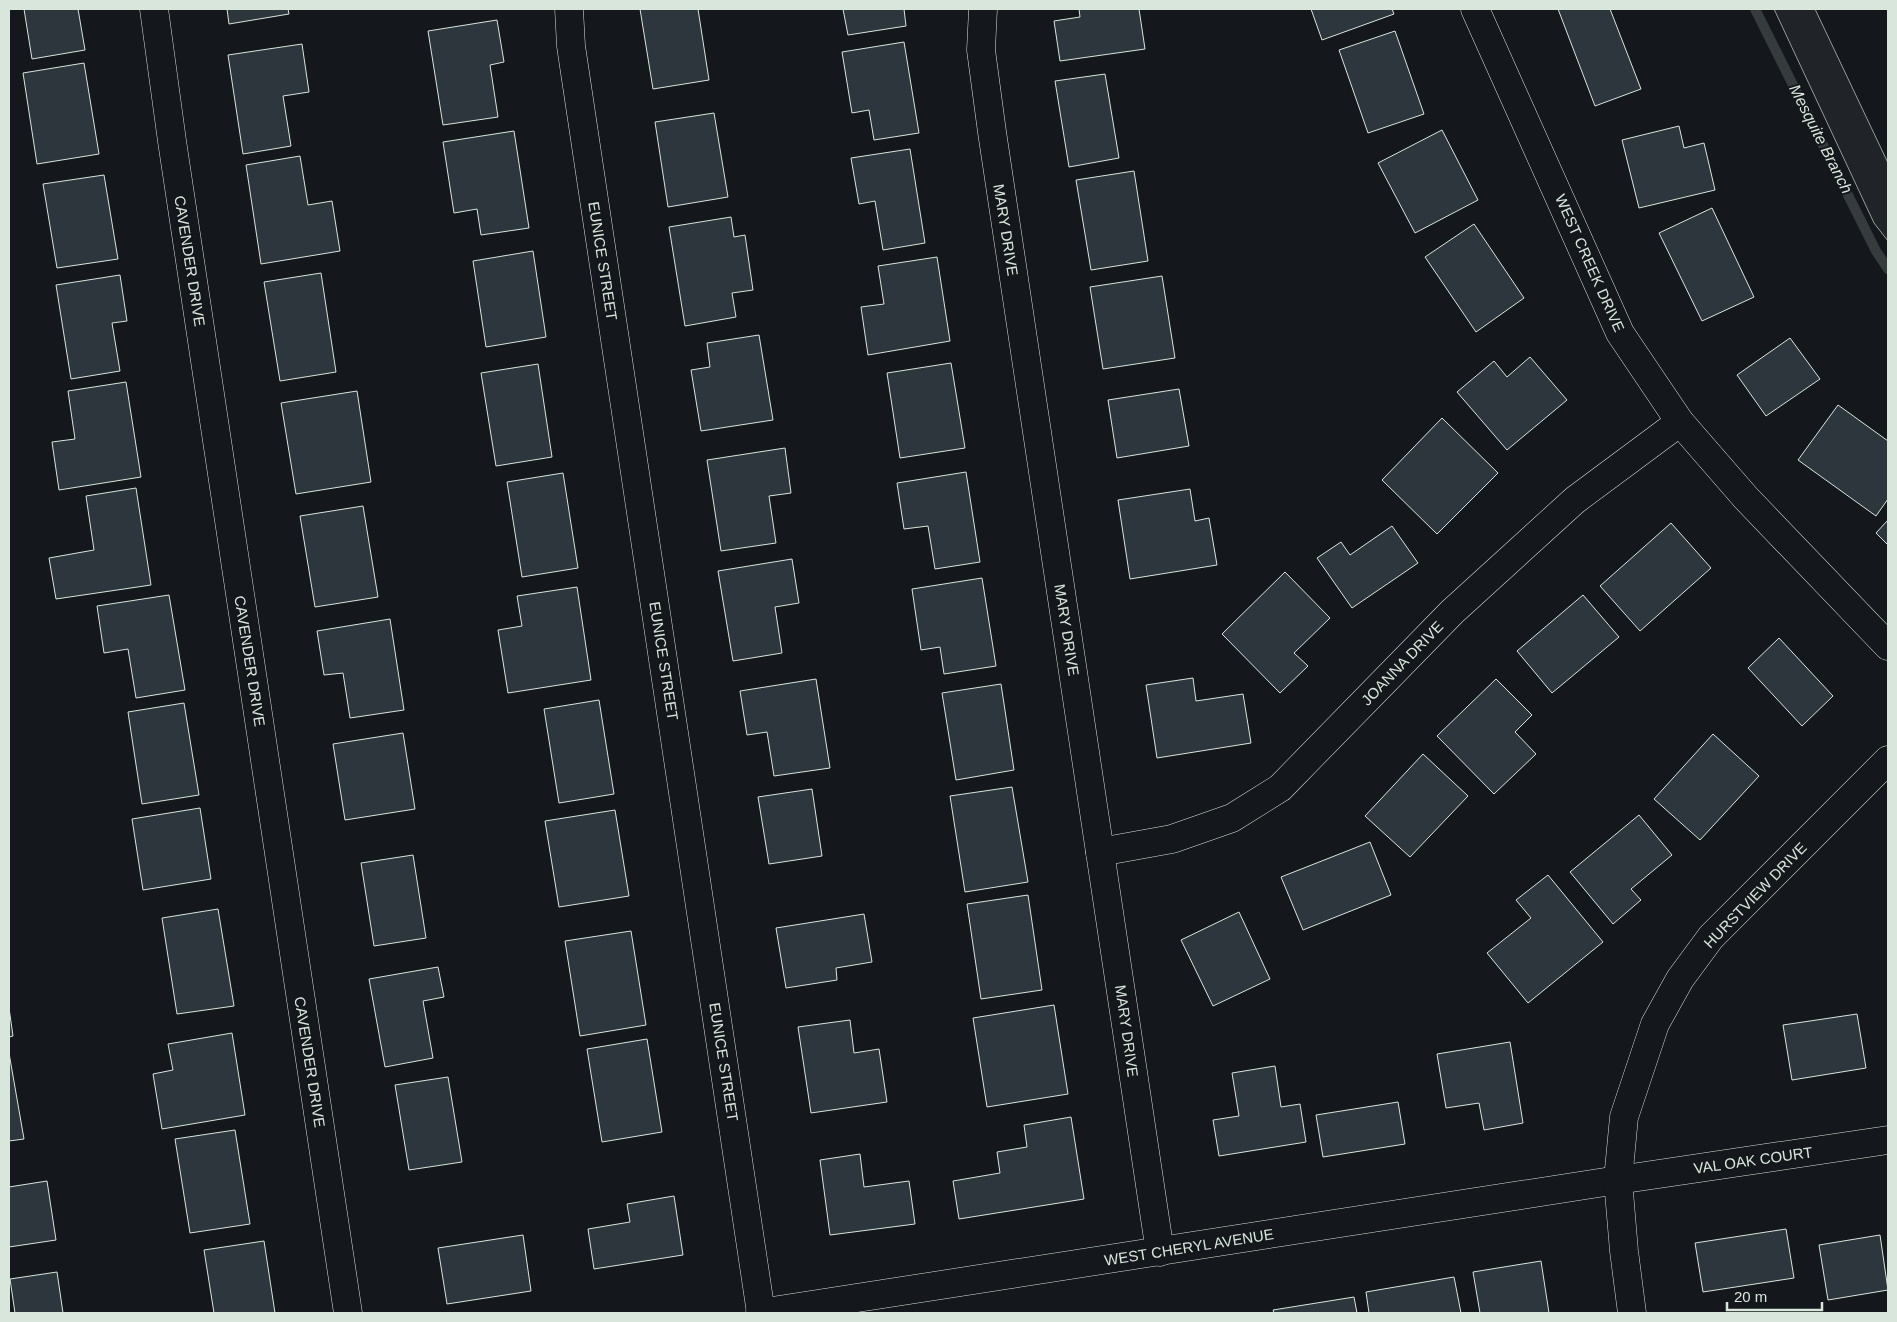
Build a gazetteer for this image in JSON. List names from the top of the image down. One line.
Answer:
{"streets":{"street":["MARY DRIVE","CAVENDER DRIVE","EUNICE STREET","WEST CREEK DRIVE","JOANNA DRIVE","HURSTVIEW DRIVE","VAL OAK COURT","WEST CHERYL AVENUE"]},"crossings":[["MARY DRIVE","JOANNA DRIVE"],["MARY DRIVE","WEST CHERYL AVENUE"],["EUNICE STREET","WEST CHERYL AVENUE"],["WEST CREEK DRIVE","JOANNA DRIVE"],["HURSTVIEW DRIVE","VAL OAK COURT"],["HURSTVIEW DRIVE","WEST CHERYL AVENUE"],["VAL OAK COURT","WEST CHERYL AVENUE"]],"water":["Mesquite Branch"],"scale_bar":"20 m"}
